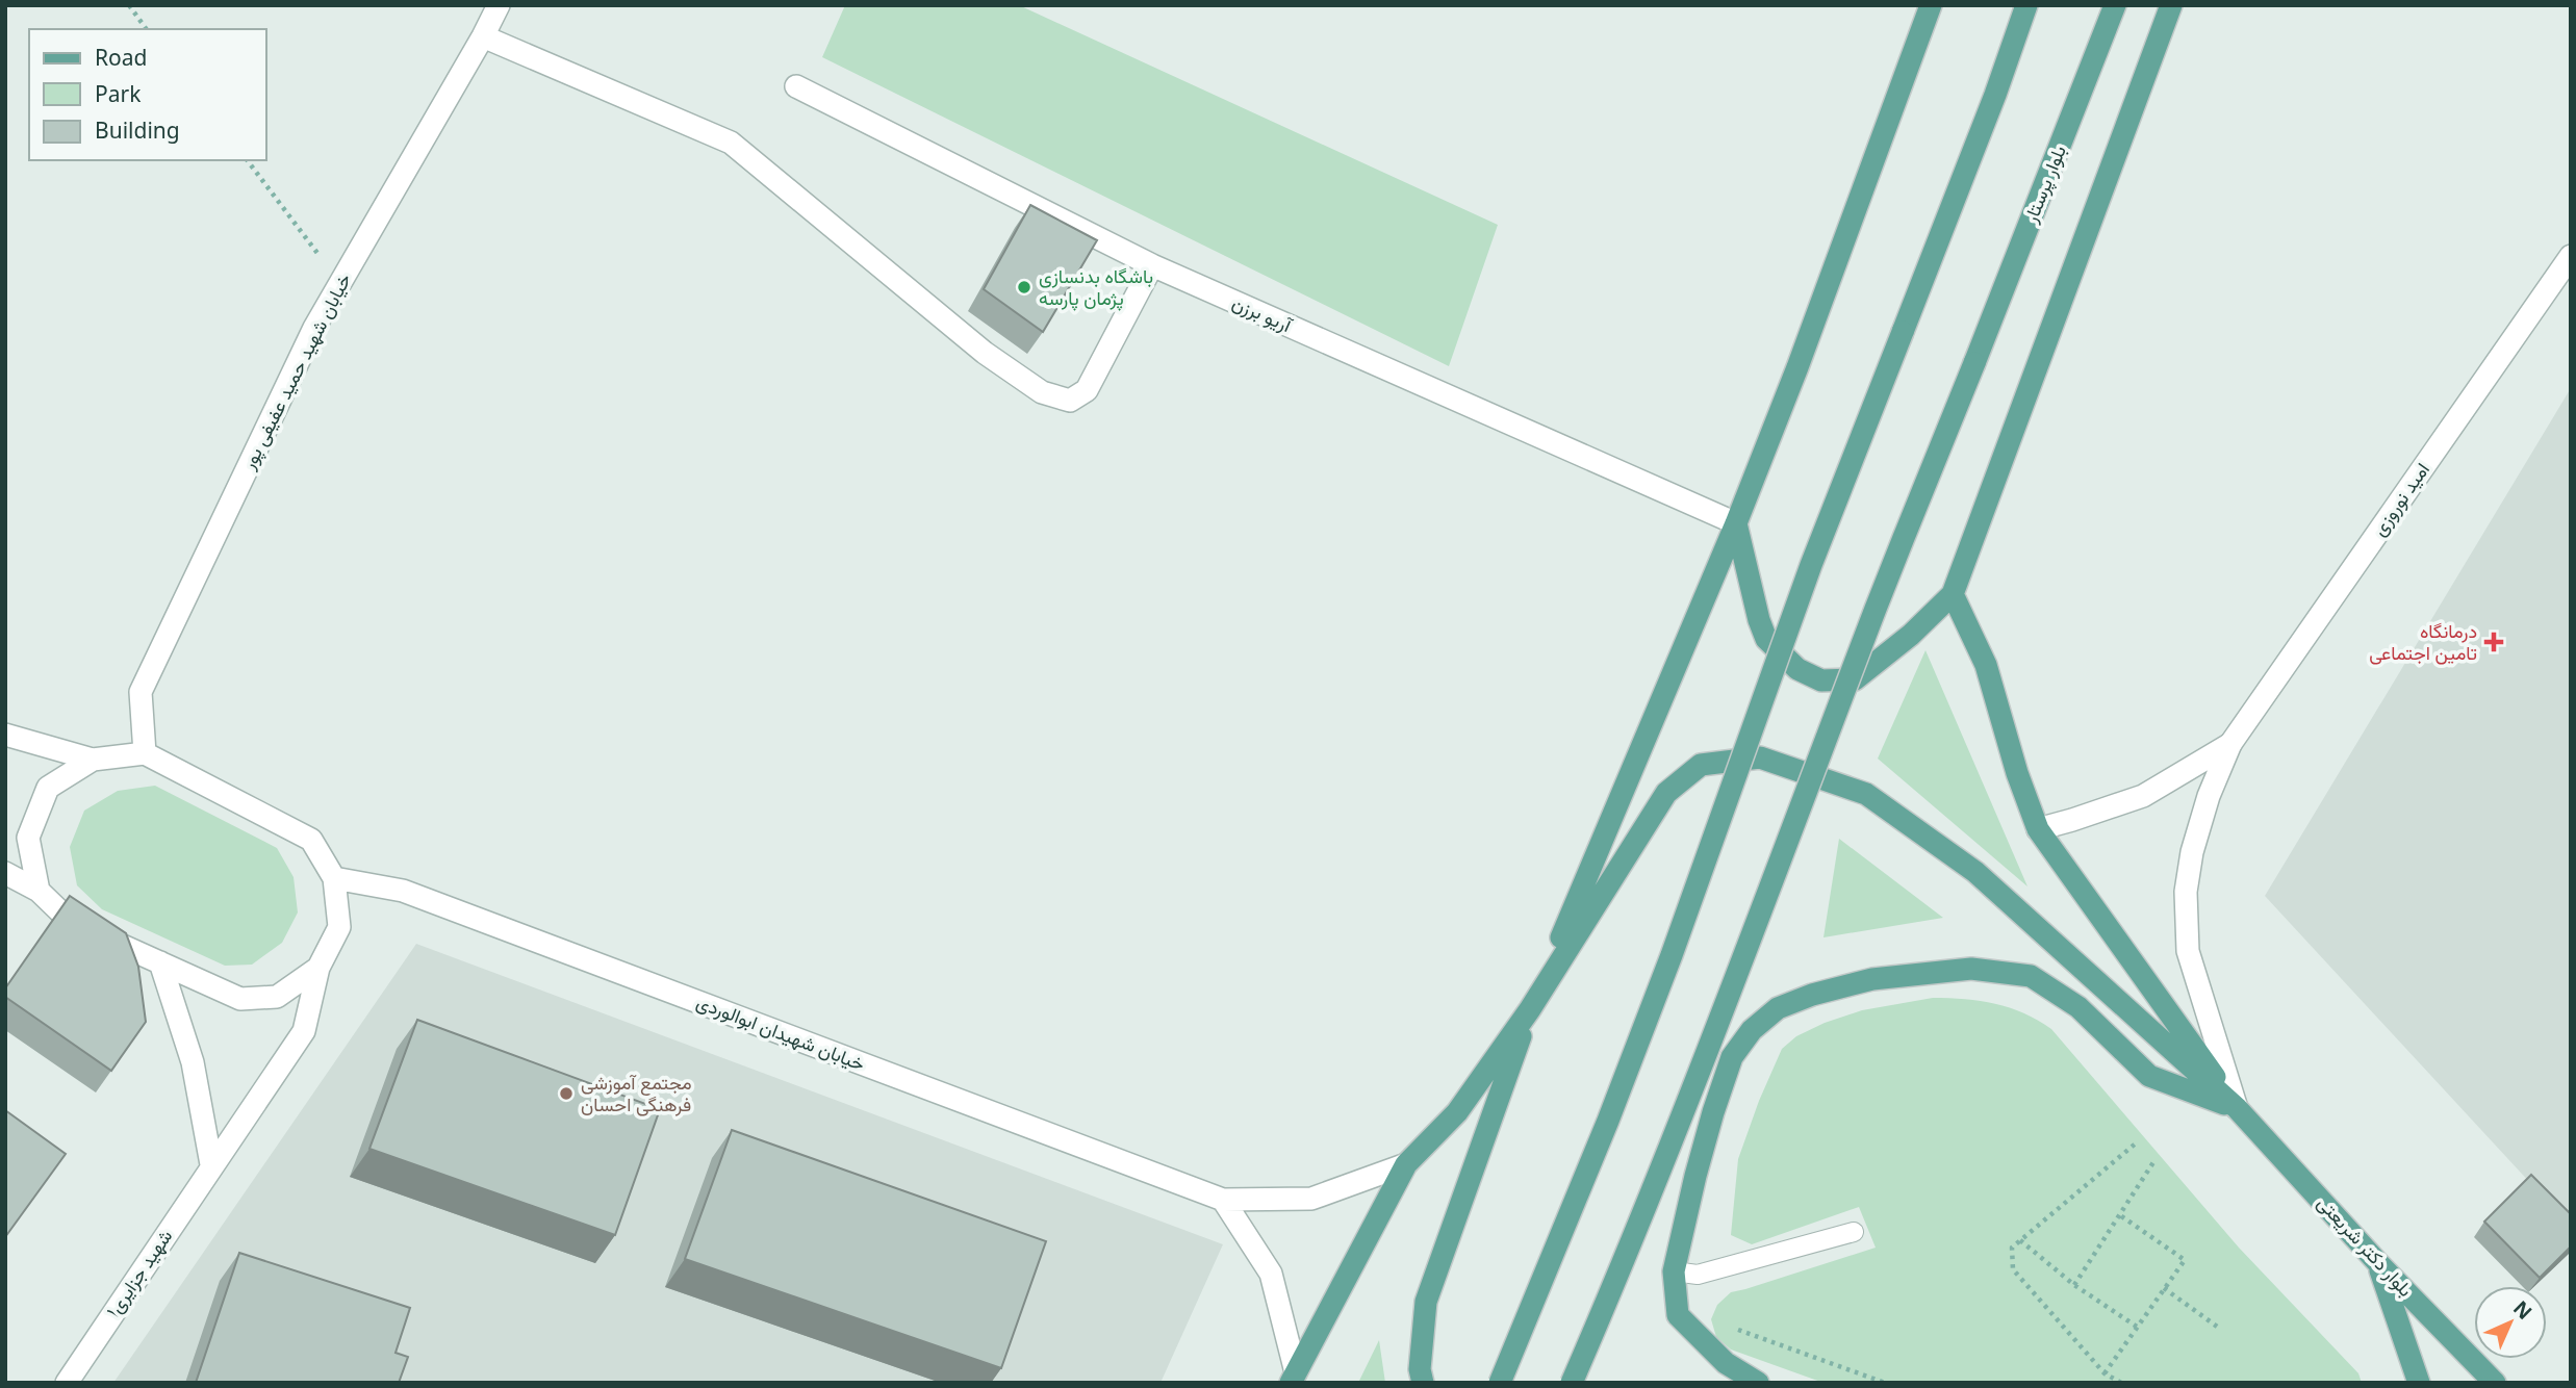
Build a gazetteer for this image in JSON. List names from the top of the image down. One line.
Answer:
{"streets":{"main road":["بلوار پرستار","بلوار دکتر شریعتی"],"street":["آریو برزن","خیابان شهید حمید عفیفی پور","امید نوروزی","خیابان شهیدان ابوالوردی","شهید جزایری۱"]},"crossings":[["امید نوروزی","بلوار دکتر شریعتی"]],"places":{"other":["باشگاه بدنسازی پژمان پارسه","مجتمع آموزشی فرهنگی احسان"],"health":["درمانگاه تامین اجتماعی"]},"legend":["Road","Park","Building"],"north":"top right"}
